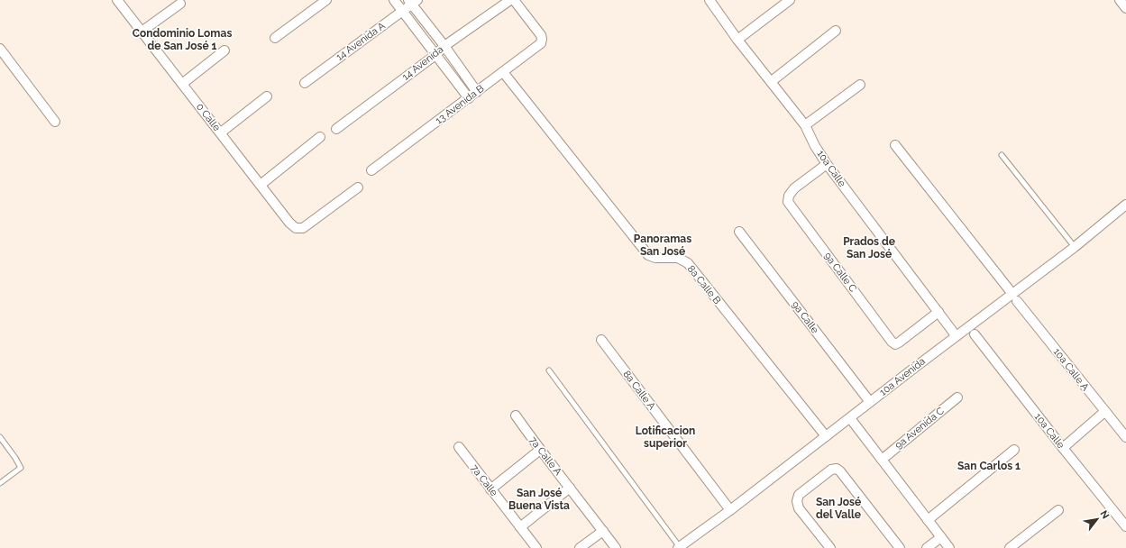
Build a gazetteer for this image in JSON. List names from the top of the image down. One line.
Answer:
{"streets":{"street":["14 Avenida A","14 Avenida","13 Avenida B","0 Calle","10a Calle","9a Calle C","8a Calle B","9a Calle","10a Calle A","10a Avenida","8a Calle A","9a Avenida C","7a Calle A","7a Calle"]},"crossings":[["13 Avenida B","8a Calle B"],["10a Calle","9a Calle C"],["10a Calle","10a Avenida"],["8a Calle B","10a Avenida"],["9a Calle","10a Avenida"],["10a Calle A","10a Avenida"],["10a Avenida","8a Calle A"]],"districts":["Condominio Lomas de San José 1","Panoramas San José","Prados de San José","Lotificacion superior","San Carlos 1","San José Buena Vista","San José del Valle"],"north":"top right"}
